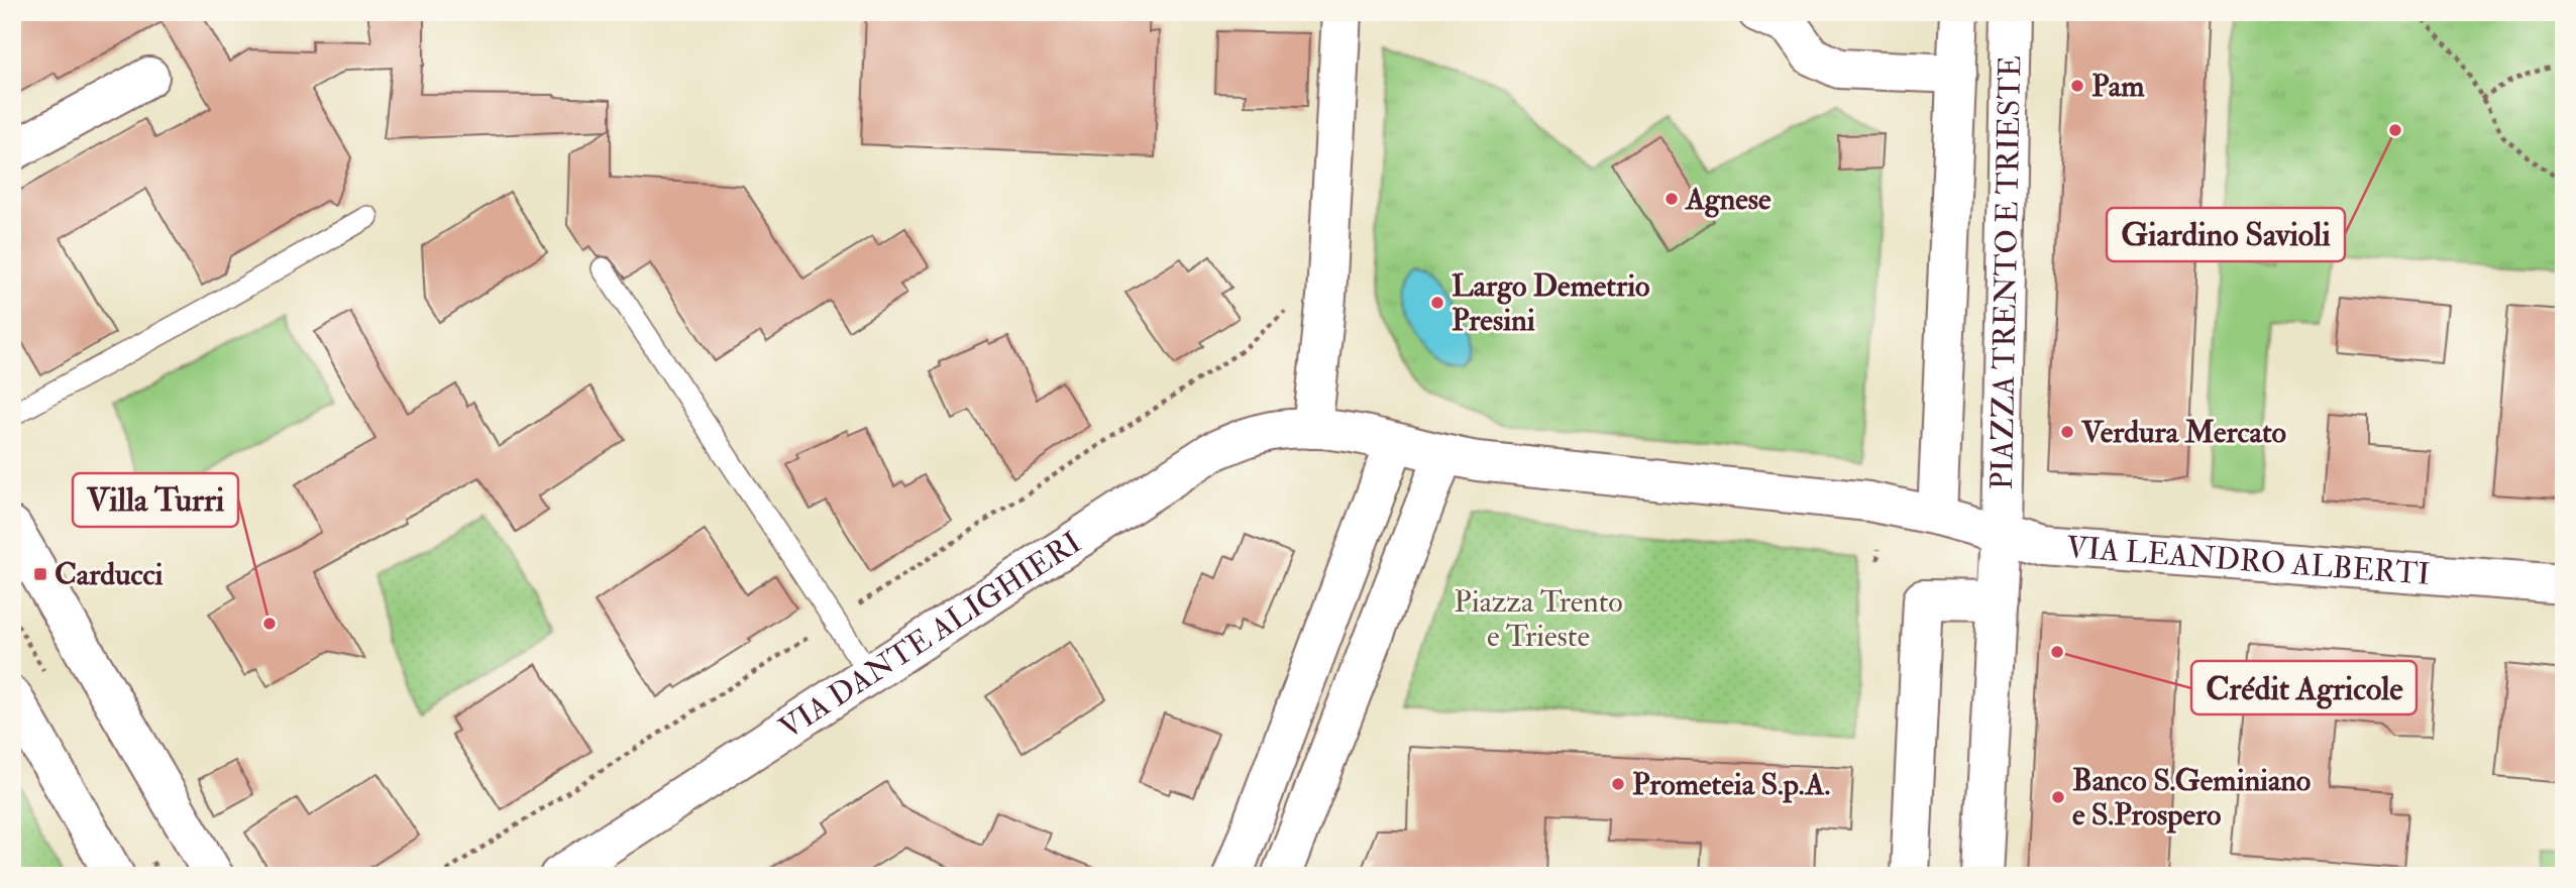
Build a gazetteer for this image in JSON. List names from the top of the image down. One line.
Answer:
{"streets":{"street":["PIAZZA TRENTO E TRIESTE","VIA LEANDRO ALBERTI","VIA DANTE ALIGHIERI"]},"crossings":[["PIAZZA TRENTO E TRIESTE","VIA LEANDRO ALBERTI"]],"parks":["Piazza Trento e Trieste"],"places":{"other":["Pam","Giardino Savioli","Agnese","Largo Demetrio Presini","Verdura Mercato","Villa Turri","Crédit Agricole","Prometeia S.p.A.","Banco S.Geminiano e S.Prospero"],"transit":["Carducci"]}}
